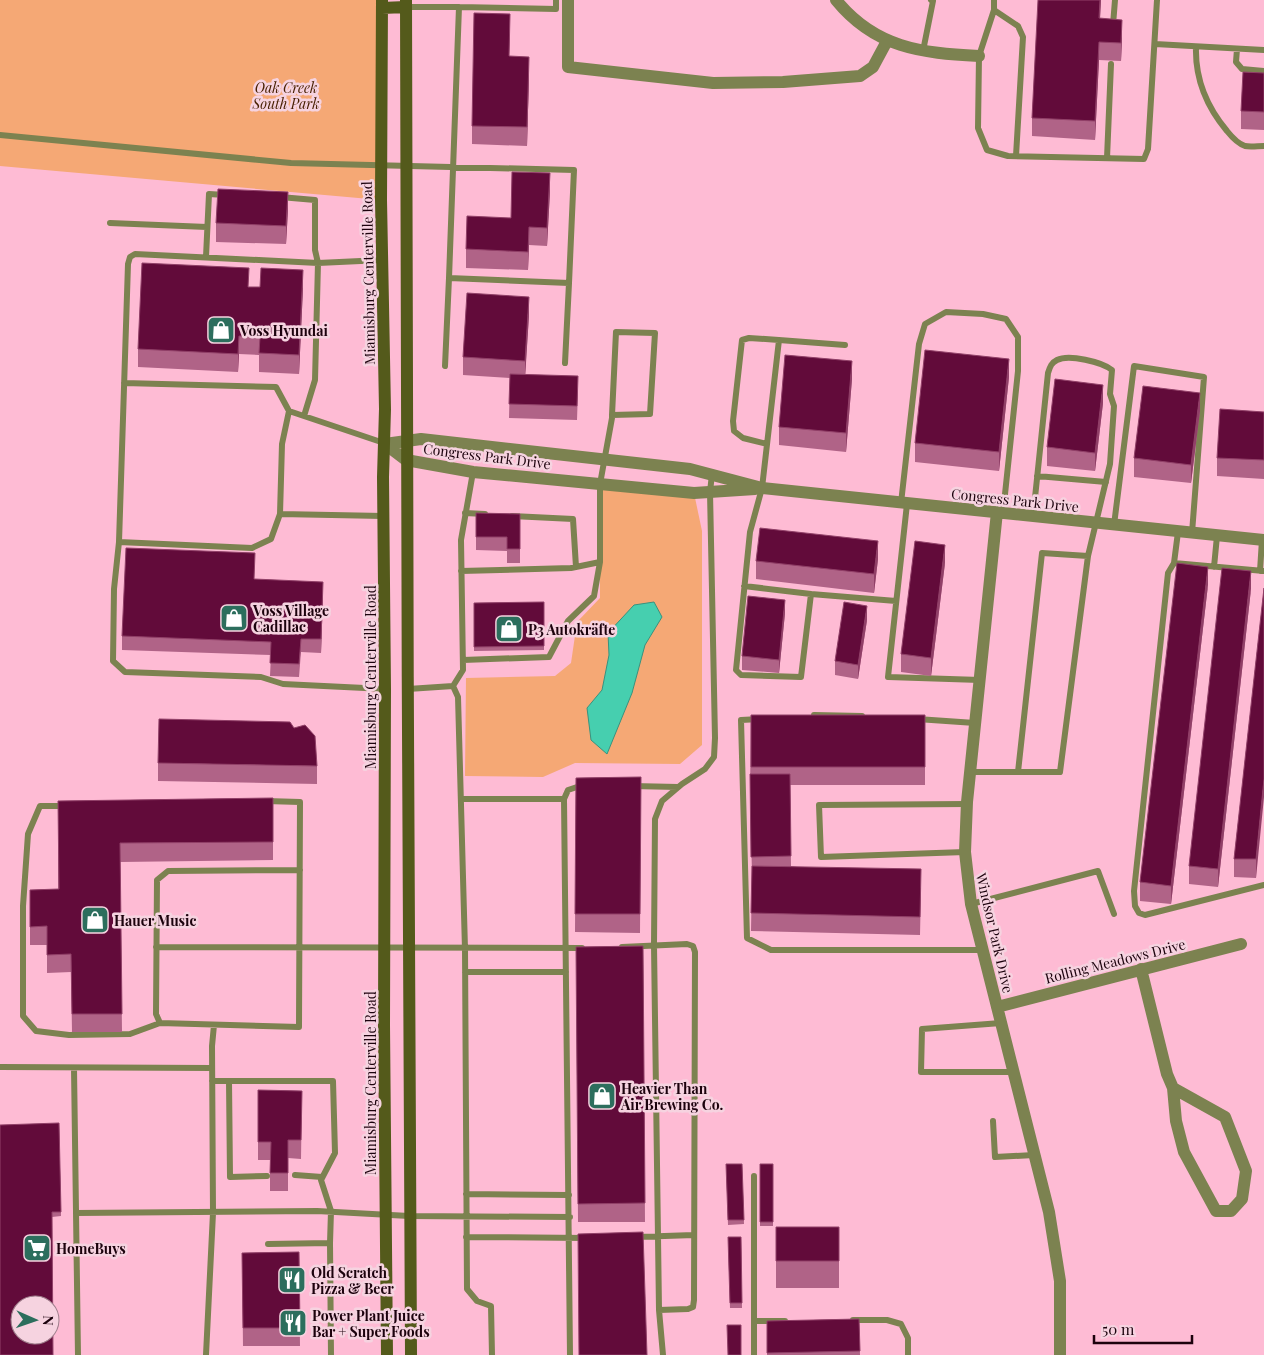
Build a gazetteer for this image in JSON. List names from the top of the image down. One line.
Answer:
{"streets":{"main road":["Miamisburg Centerville Road"],"street":["Congress Park Drive","Windsor Park Drive","Rolling Meadows Drive"]},"crossings":[["Miamisburg Centerville Road","Congress Park Drive"],["Congress Park Drive","Windsor Park Drive"],["Windsor Park Drive","Rolling Meadows Drive"]],"parks":["Oak Creek South Park"],"places":{"shop":["Voss Hyundai","Voss Village Cadillac","P3 Autokräfte","Hauer Music","Heavier Than Air Brewing Co."],"supermarket":["HomeBuys"],"restaurant":["Old Scratch Pizza & Beer","Power Plant Juice Bar + Super Foods"]},"scale_bar":"50 m","north":"right"}
